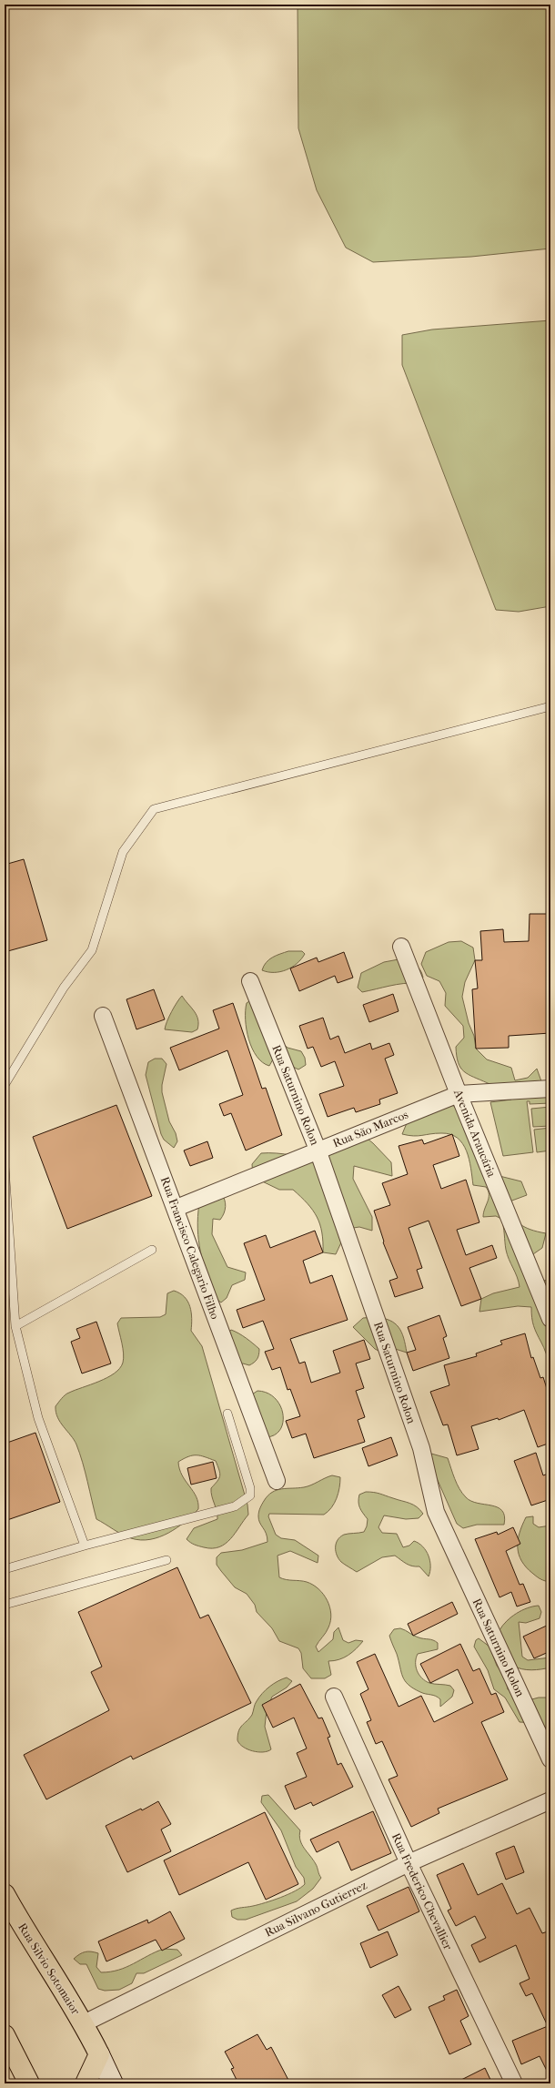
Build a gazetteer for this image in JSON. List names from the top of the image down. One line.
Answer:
{"streets":{"highway":["Rua Silvio Sotomaior"],"street":["Rua Saturnino Rolon","Rua São Marcos","Avenida Araucária","Rua Francisco Calegario Filho","Rua Frederico Chevallier","Rua Silvano Gutierrez"]},"crossings":[["Rua Saturnino Rolon","Rua São Marcos"],["Rua São Marcos","Avenida Araucária"],["Rua São Marcos","Rua Francisco Calegario Filho"],["Rua Frederico Chevallier","Rua Silvano Gutierrez"],["Rua Silvano Gutierrez","Rua Silvio Sotomaior"]]}
